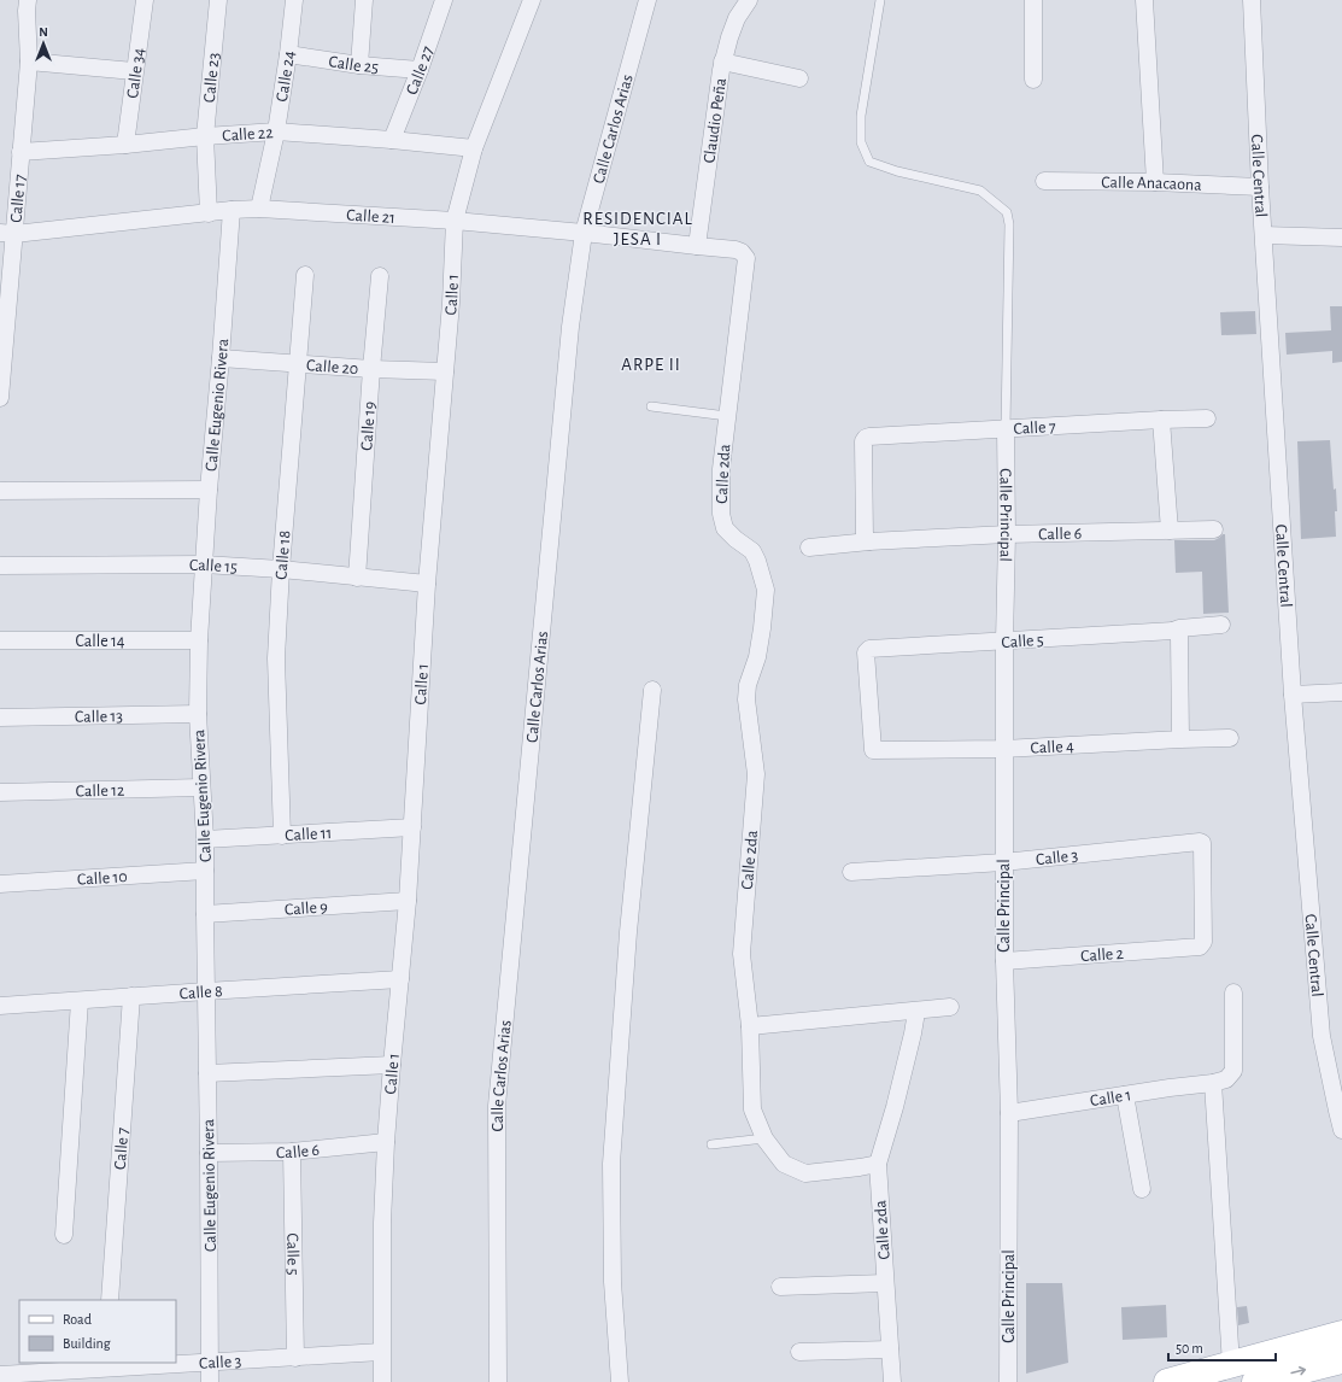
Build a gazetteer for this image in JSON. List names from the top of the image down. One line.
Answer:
{"streets":{"street":["Calle 25","Calle 27","Calle 34","Calle 24","Calle 23","Claudio Peña","Calle Carlos Arias","Calle 22","Calle Central","Calle Anacaona","Calle 17","Calle 21","Calle 1","Calle 20","Calle Eugenio Rivera","Calle 19","Calle 7","Calle 2da","Calle Principal","Calle 6","Calle 18","Calle 15","Calle 14","Calle 5","Calle 13","Calle 4","Calle 12","Calle 11","Calle 3","Calle 10","Calle 9","Calle 2","Calle 8"]},"crossings":[["Calle 25","Calle 27"],["Calle 25","Calle 24"],["Calle 27","Calle 22"],["Calle 34","Calle 22"],["Calle 24","Calle 22"],["Calle 24","Calle 21"],["Calle 23","Calle 22"],["Calle 23","Calle 21"],["Claudio Peña","Calle 21"],["Calle Carlos Arias","Calle 21"],["Calle 22","Calle 17"],["Calle 22","Calle 1"],["Calle Central","Calle Anacaona"],["Calle 17","Calle 21"],["Calle 21","Calle 1"],["Calle 21","Calle Eugenio Rivera"],["Calle 21","Calle 2da"],["Calle 1","Calle 20"],["Calle 1","Calle Principal"],["Calle 1","Calle 6"],["Calle 1","Calle 15"],["Calle 1","Calle 11"],["Calle 1","Calle 3"],["Calle 1","Calle 9"],["Calle 1","Calle 8"],["Calle 20","Calle Eugenio Rivera"],["Calle 20","Calle 19"],["Calle 20","Calle 18"],["Calle Eugenio Rivera","Calle 6"],["Calle Eugenio Rivera","Calle 15"],["Calle Eugenio Rivera","Calle 14"],["Calle Eugenio Rivera","Calle 13"],["Calle Eugenio Rivera","Calle 12"],["Calle Eugenio Rivera","Calle 11"],["Calle Eugenio Rivera","Calle 3"],["Calle Eugenio Rivera","Calle 10"],["Calle Eugenio Rivera","Calle 9"],["Calle Eugenio Rivera","Calle 8"],["Calle 19","Calle 15"],["Calle 7","Calle Principal"],["Calle 7","Calle 6"],["Calle 7","Calle 8"],["Calle Principal","Calle 6"],["Calle Principal","Calle 5"],["Calle Principal","Calle 4"],["Calle Principal","Calle 3"],["Calle Principal","Calle 2"],["Calle 6","Calle 5"],["Calle 18","Calle 15"],["Calle 18","Calle 11"],["Calle 5","Calle 4"],["Calle 5","Calle 3"],["Calle 3","Calle 2"]],"districts":["RESIDENCIAL JESA I","ARPE II"],"legend":["Road","Building"],"scale_bar":"50 m","north":"top"}
